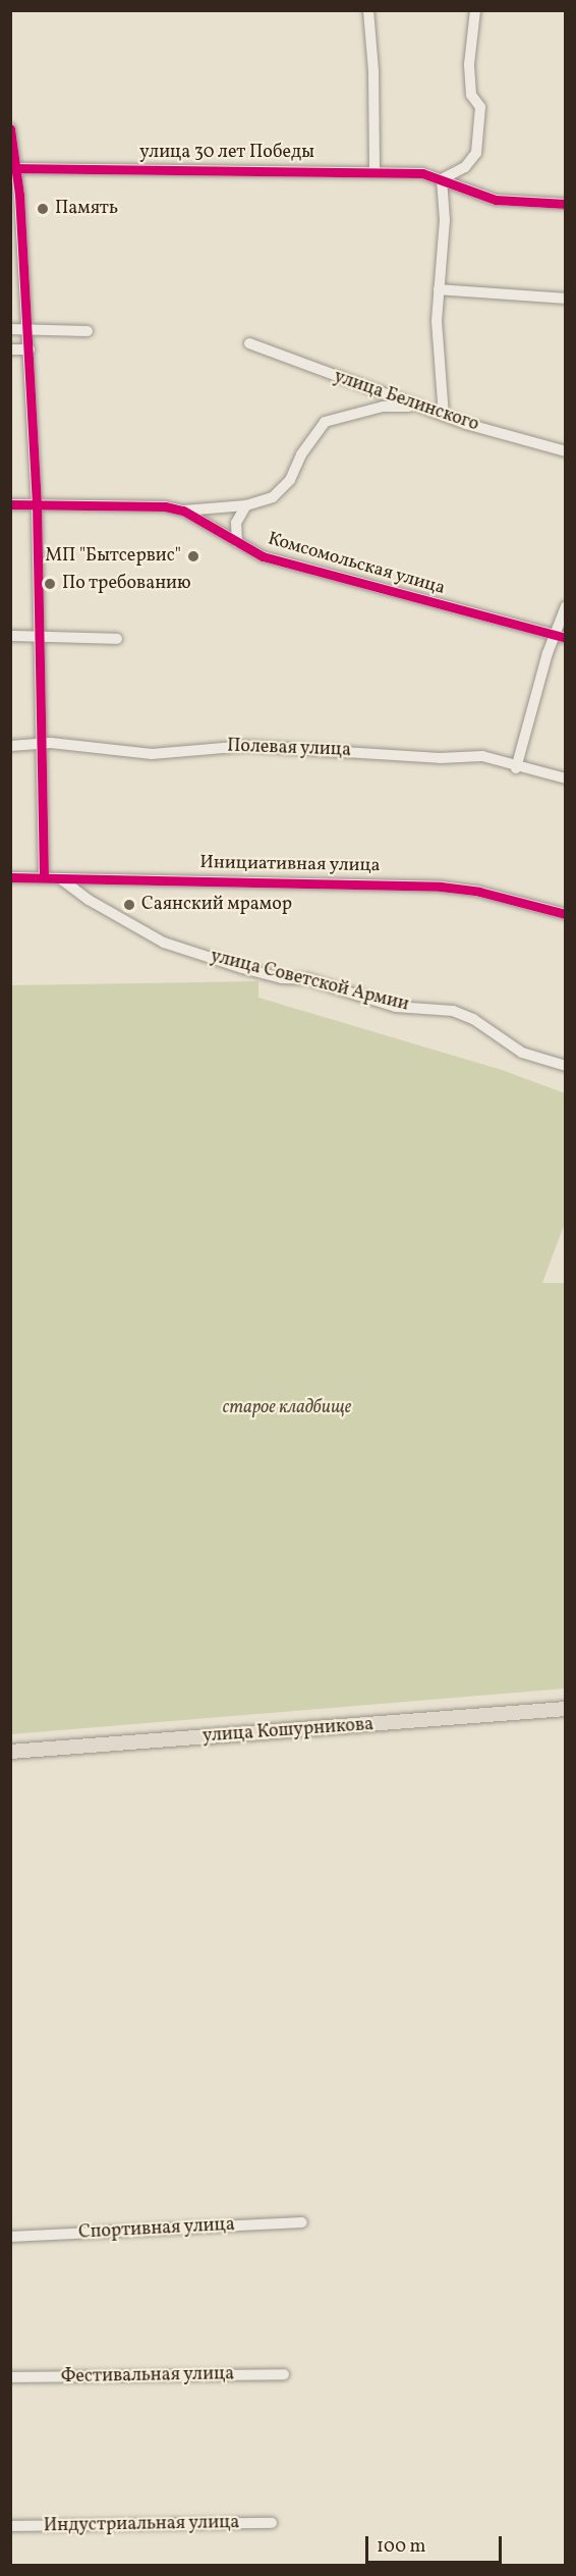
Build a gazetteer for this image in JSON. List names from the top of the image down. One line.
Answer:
{"streets":{"main road":["улица Кошурникова"],"street":["улица 30 лет Победы","улица Белинского","Комсомольская улица","Полевая улица","Инициативная улица","улица Советской Армии","Спортивная улица","Фестивальная улица","Индустриальная улица"]},"crossings":[["Инициативная улица","улица Советской Армии"]],"parks":["старое кладбище"],"places":["Память","МП \"Бытсервис\"","По требованию","Саянский мрамор"],"scale_bar":"100 m"}
